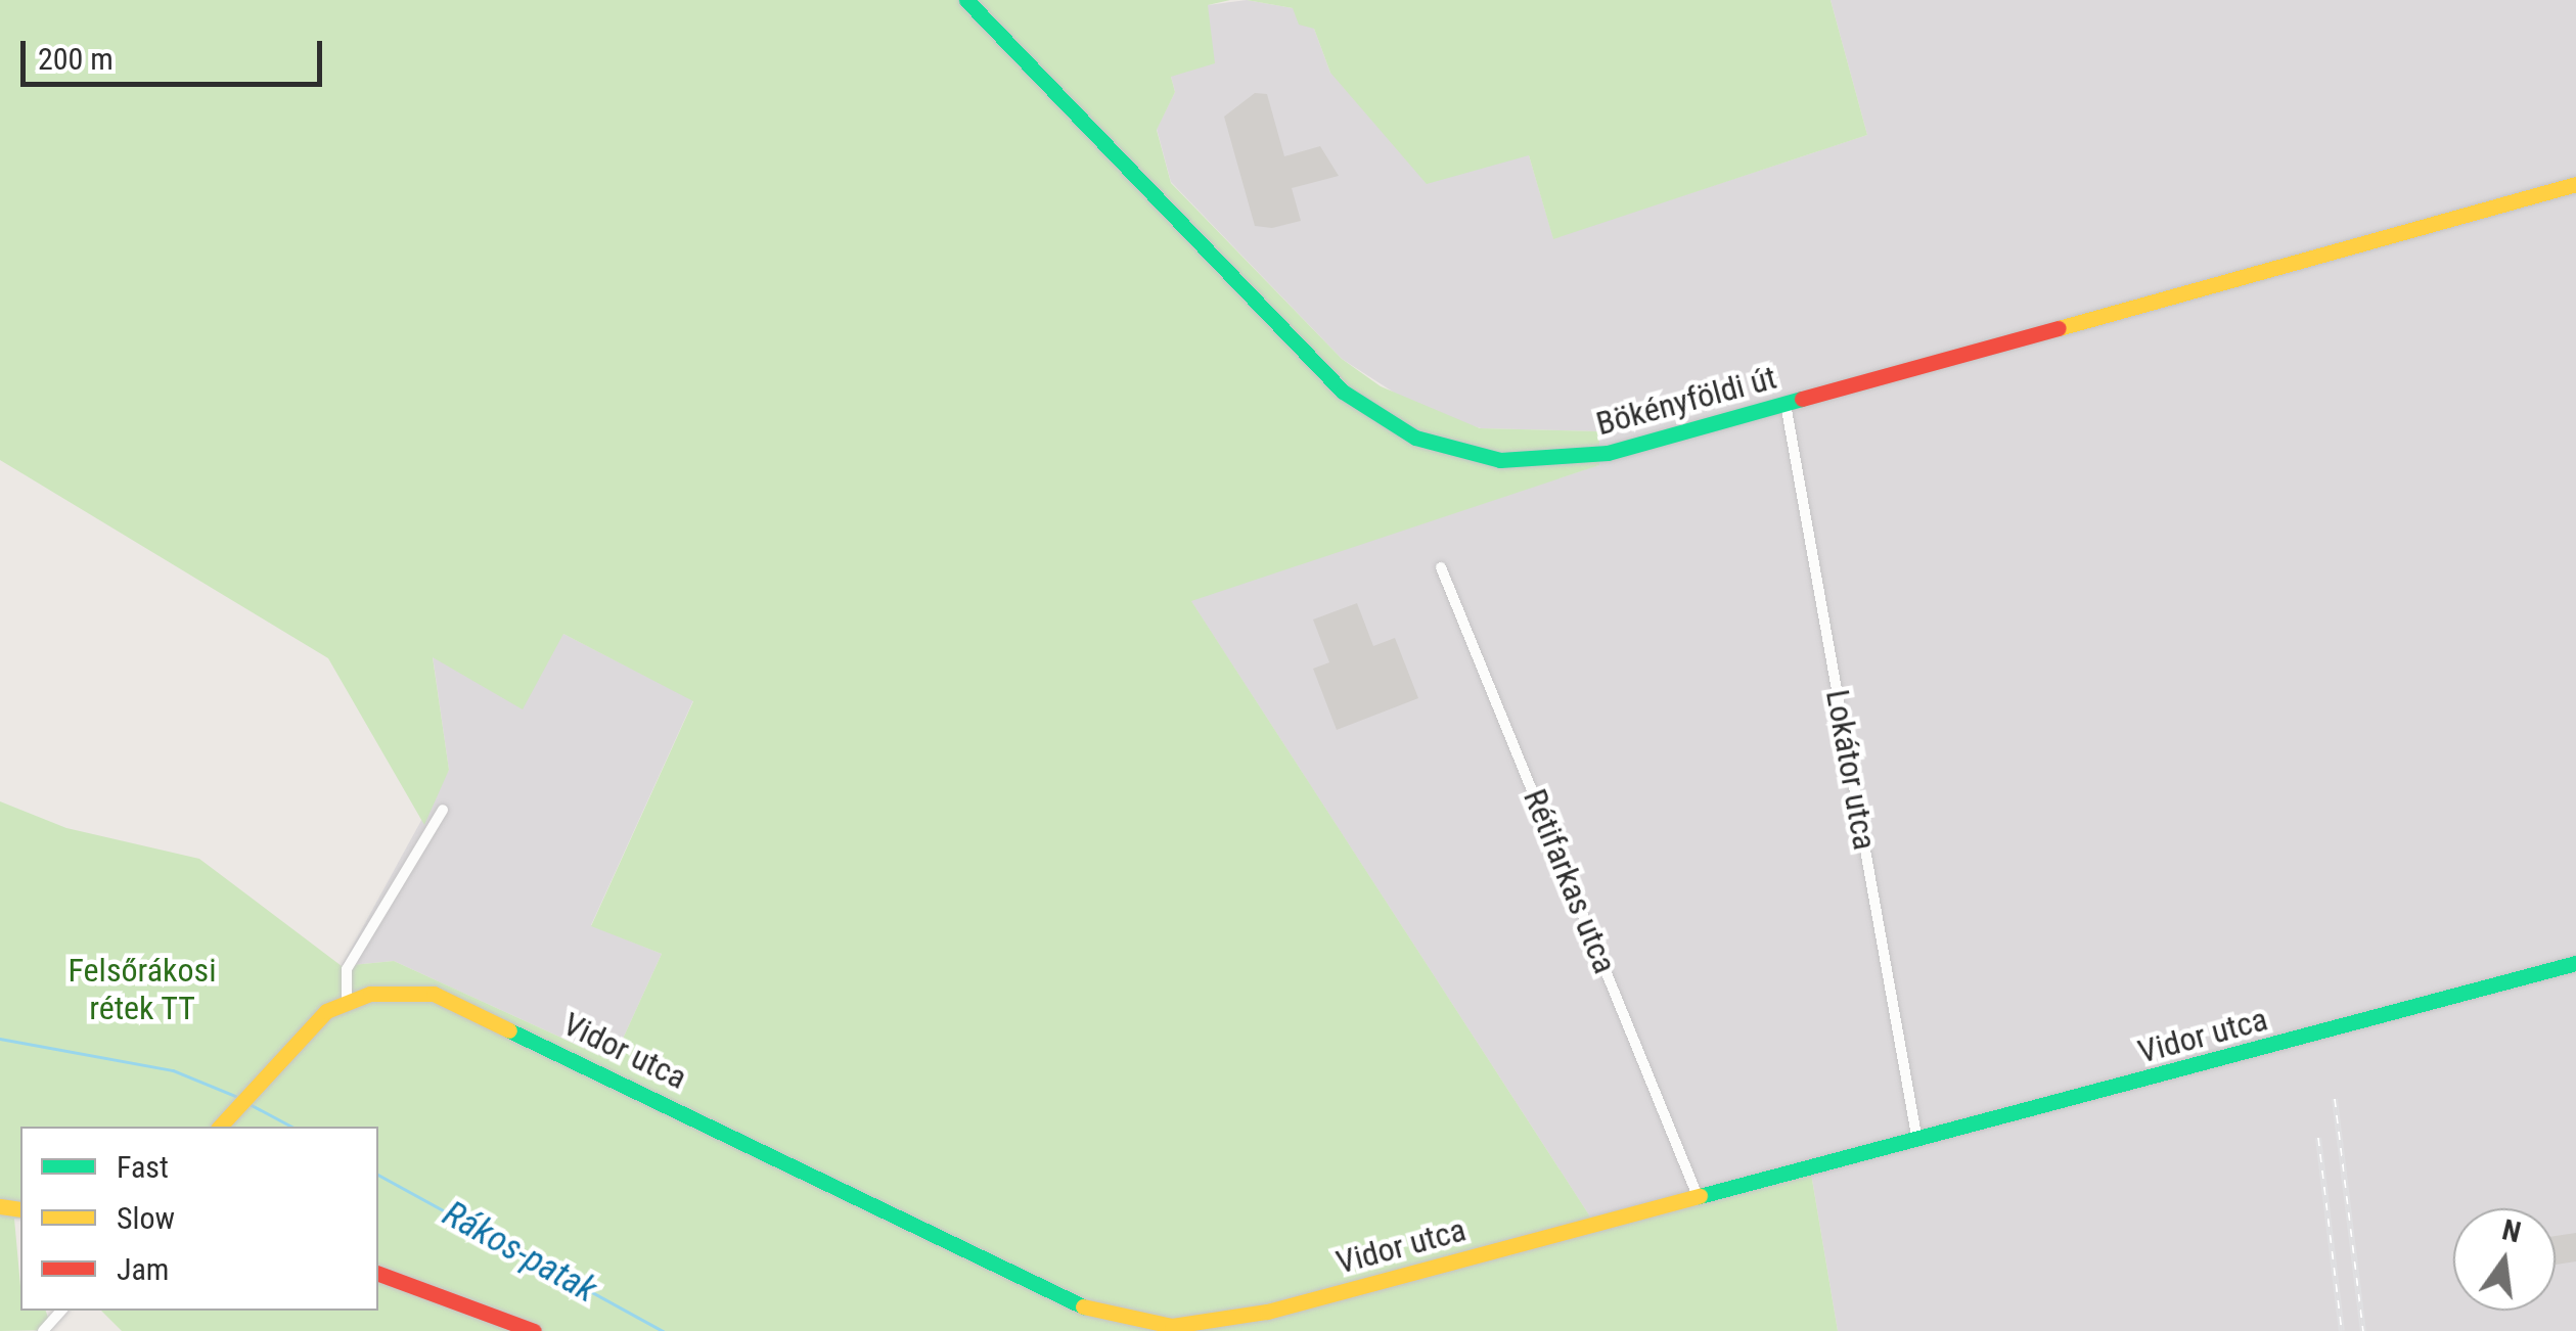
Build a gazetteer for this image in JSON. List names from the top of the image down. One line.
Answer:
{"streets":{"street":["Bökényföldi út","Lokátor utca","Rétifarkas utca","Vidor utca"]},"crossings":[["Bökényföldi út","Lokátor utca"],["Lokátor utca","Vidor utca"],["Rétifarkas utca","Vidor utca"]],"water":["Rákos-patak"],"parks":["Felsőrákosi rétek TT"],"legend":["Fast","Slow","Jam"],"scale_bar":"200 m","north":"top"}
